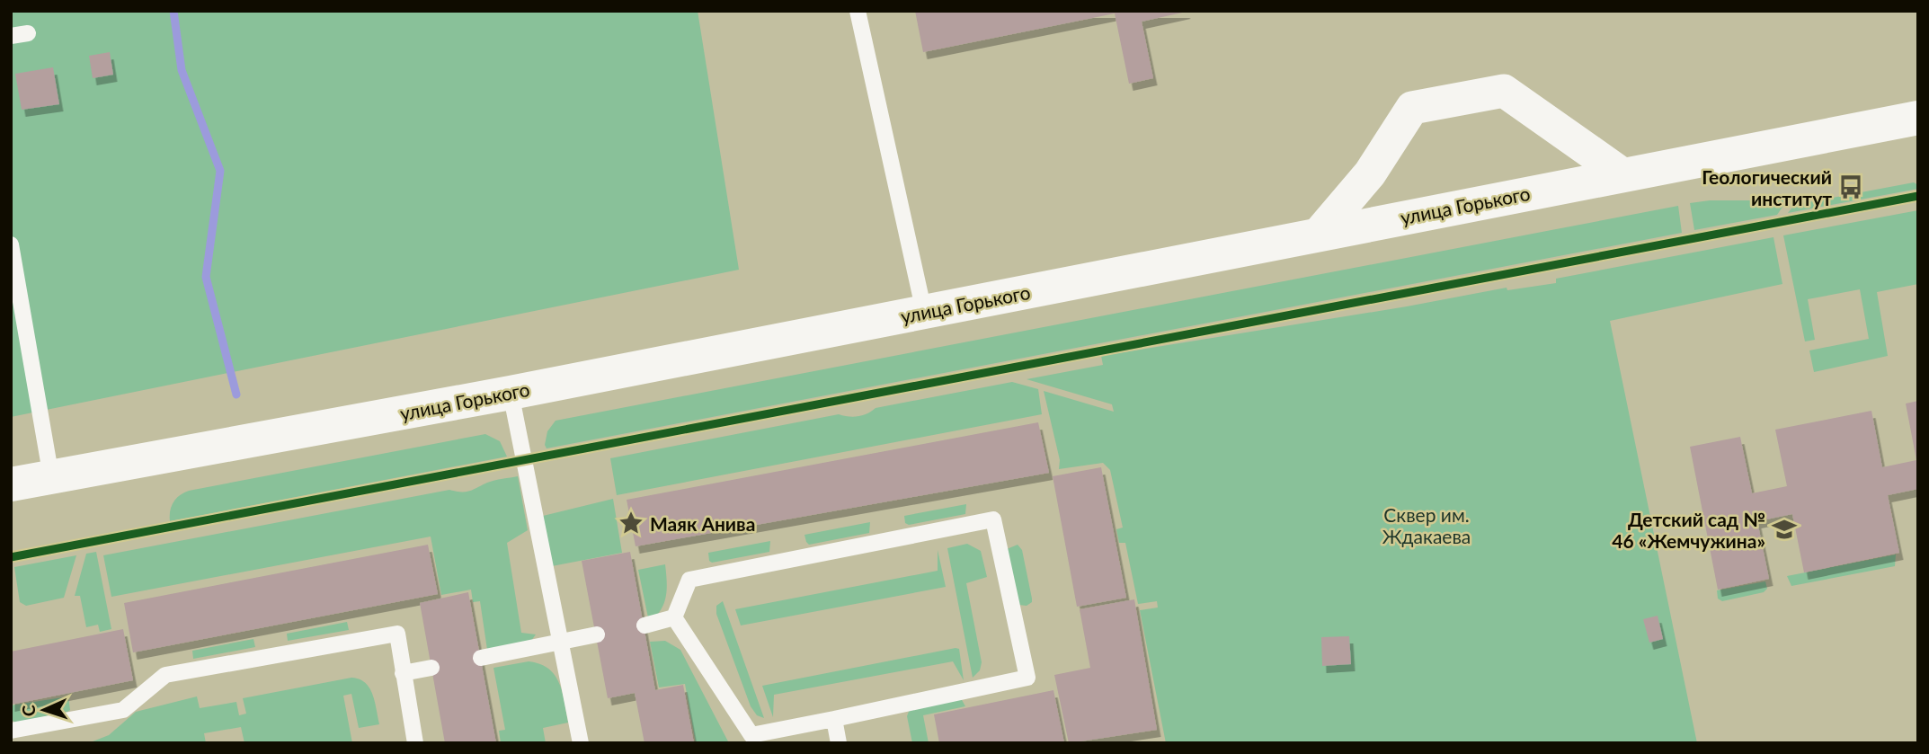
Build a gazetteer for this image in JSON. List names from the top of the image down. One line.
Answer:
{"streets":{"main road":["улица Горького"]},"parks":["Сквер им. Ждакаева"],"places":{"bus stop":["Геологический институт"],"place":["Маяк Анива"],"school or university":["Детский сад № 46 «Жемчужина»"]},"north":"left"}
